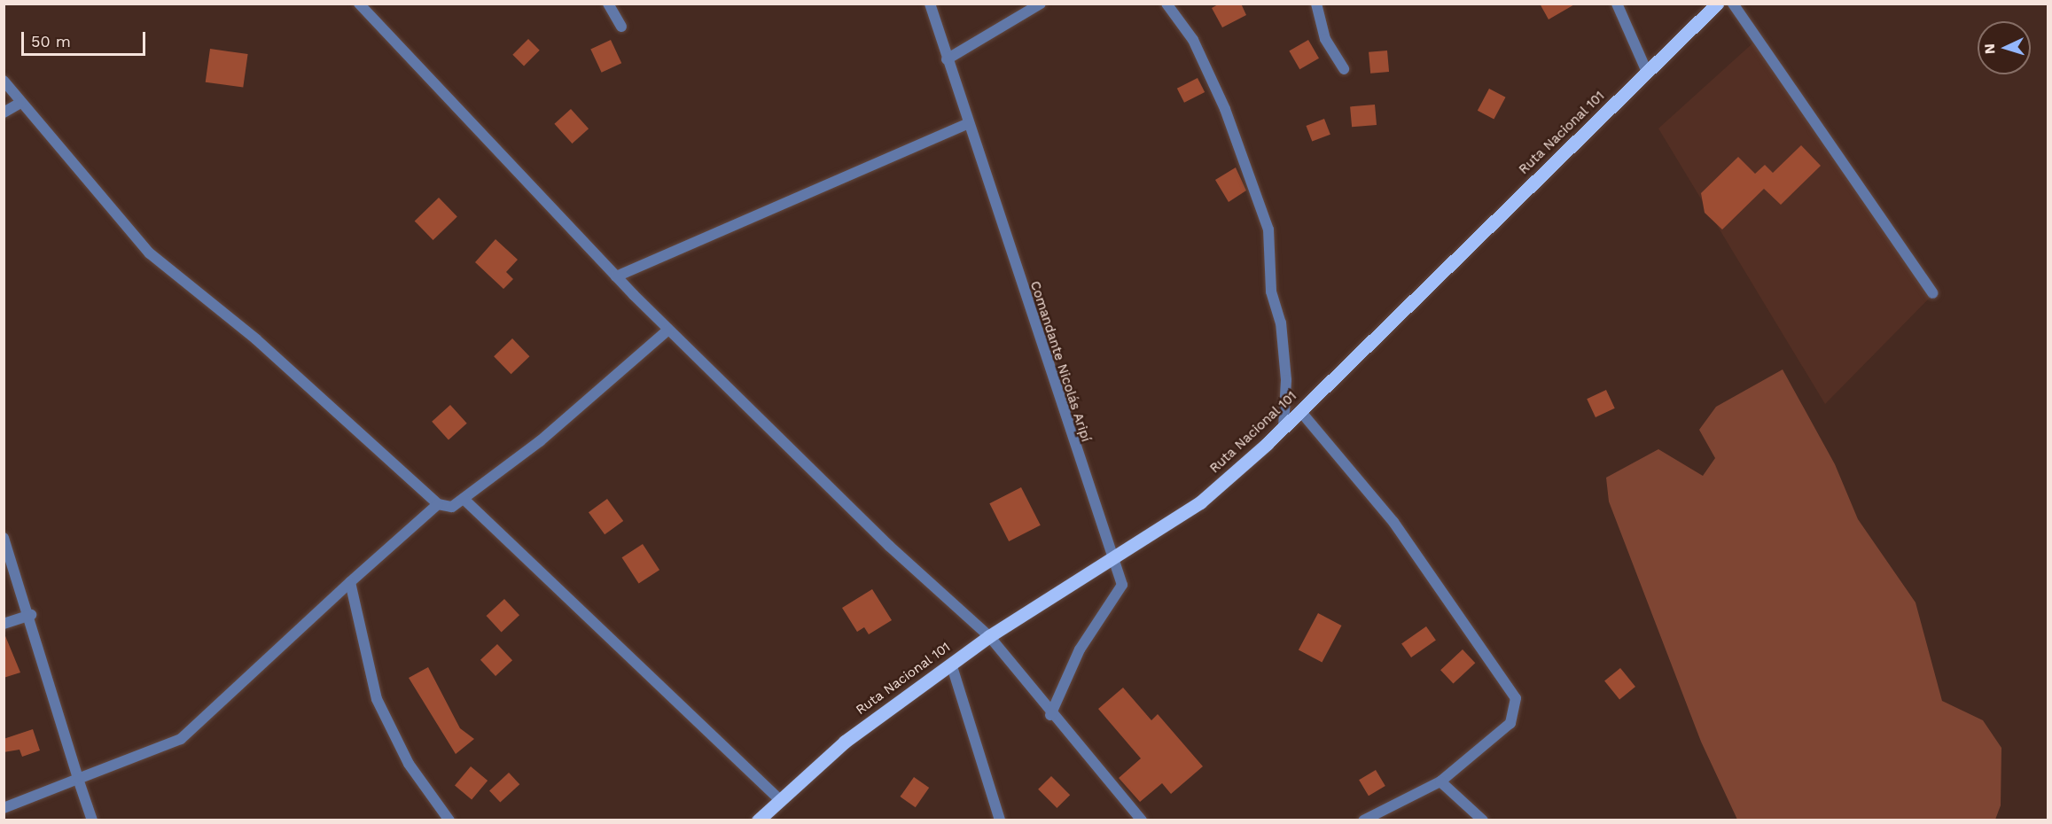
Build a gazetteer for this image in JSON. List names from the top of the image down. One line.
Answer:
{"streets":{"main road":["Ruta Nacional 101"],"street":["Comandante Nicolás Aripí"]},"crossings":[["Ruta Nacional 101","Comandante Nicolás Aripí"]],"scale_bar":"50 m","north":"left"}
